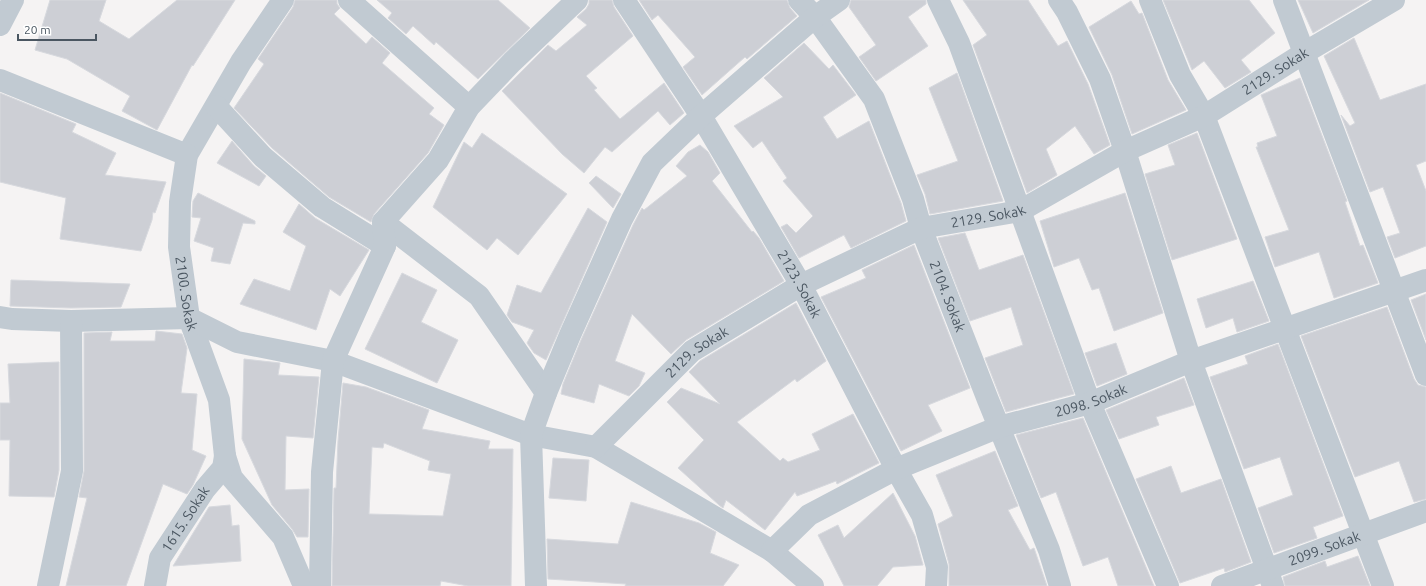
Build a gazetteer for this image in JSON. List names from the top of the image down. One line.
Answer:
{"streets":{"street":["2129. Sokak","2123. Sokak","2100. Sokak","2104. Sokak","2098. Sokak","1615. Sokak","2099. Sokak"]},"crossings":[["2129. Sokak","2123. Sokak"],["2129. Sokak","2104. Sokak"],["2123. Sokak","2098. Sokak"],["2100. Sokak","1615. Sokak"],["2104. Sokak","2098. Sokak"]],"scale_bar":"20 m"}
